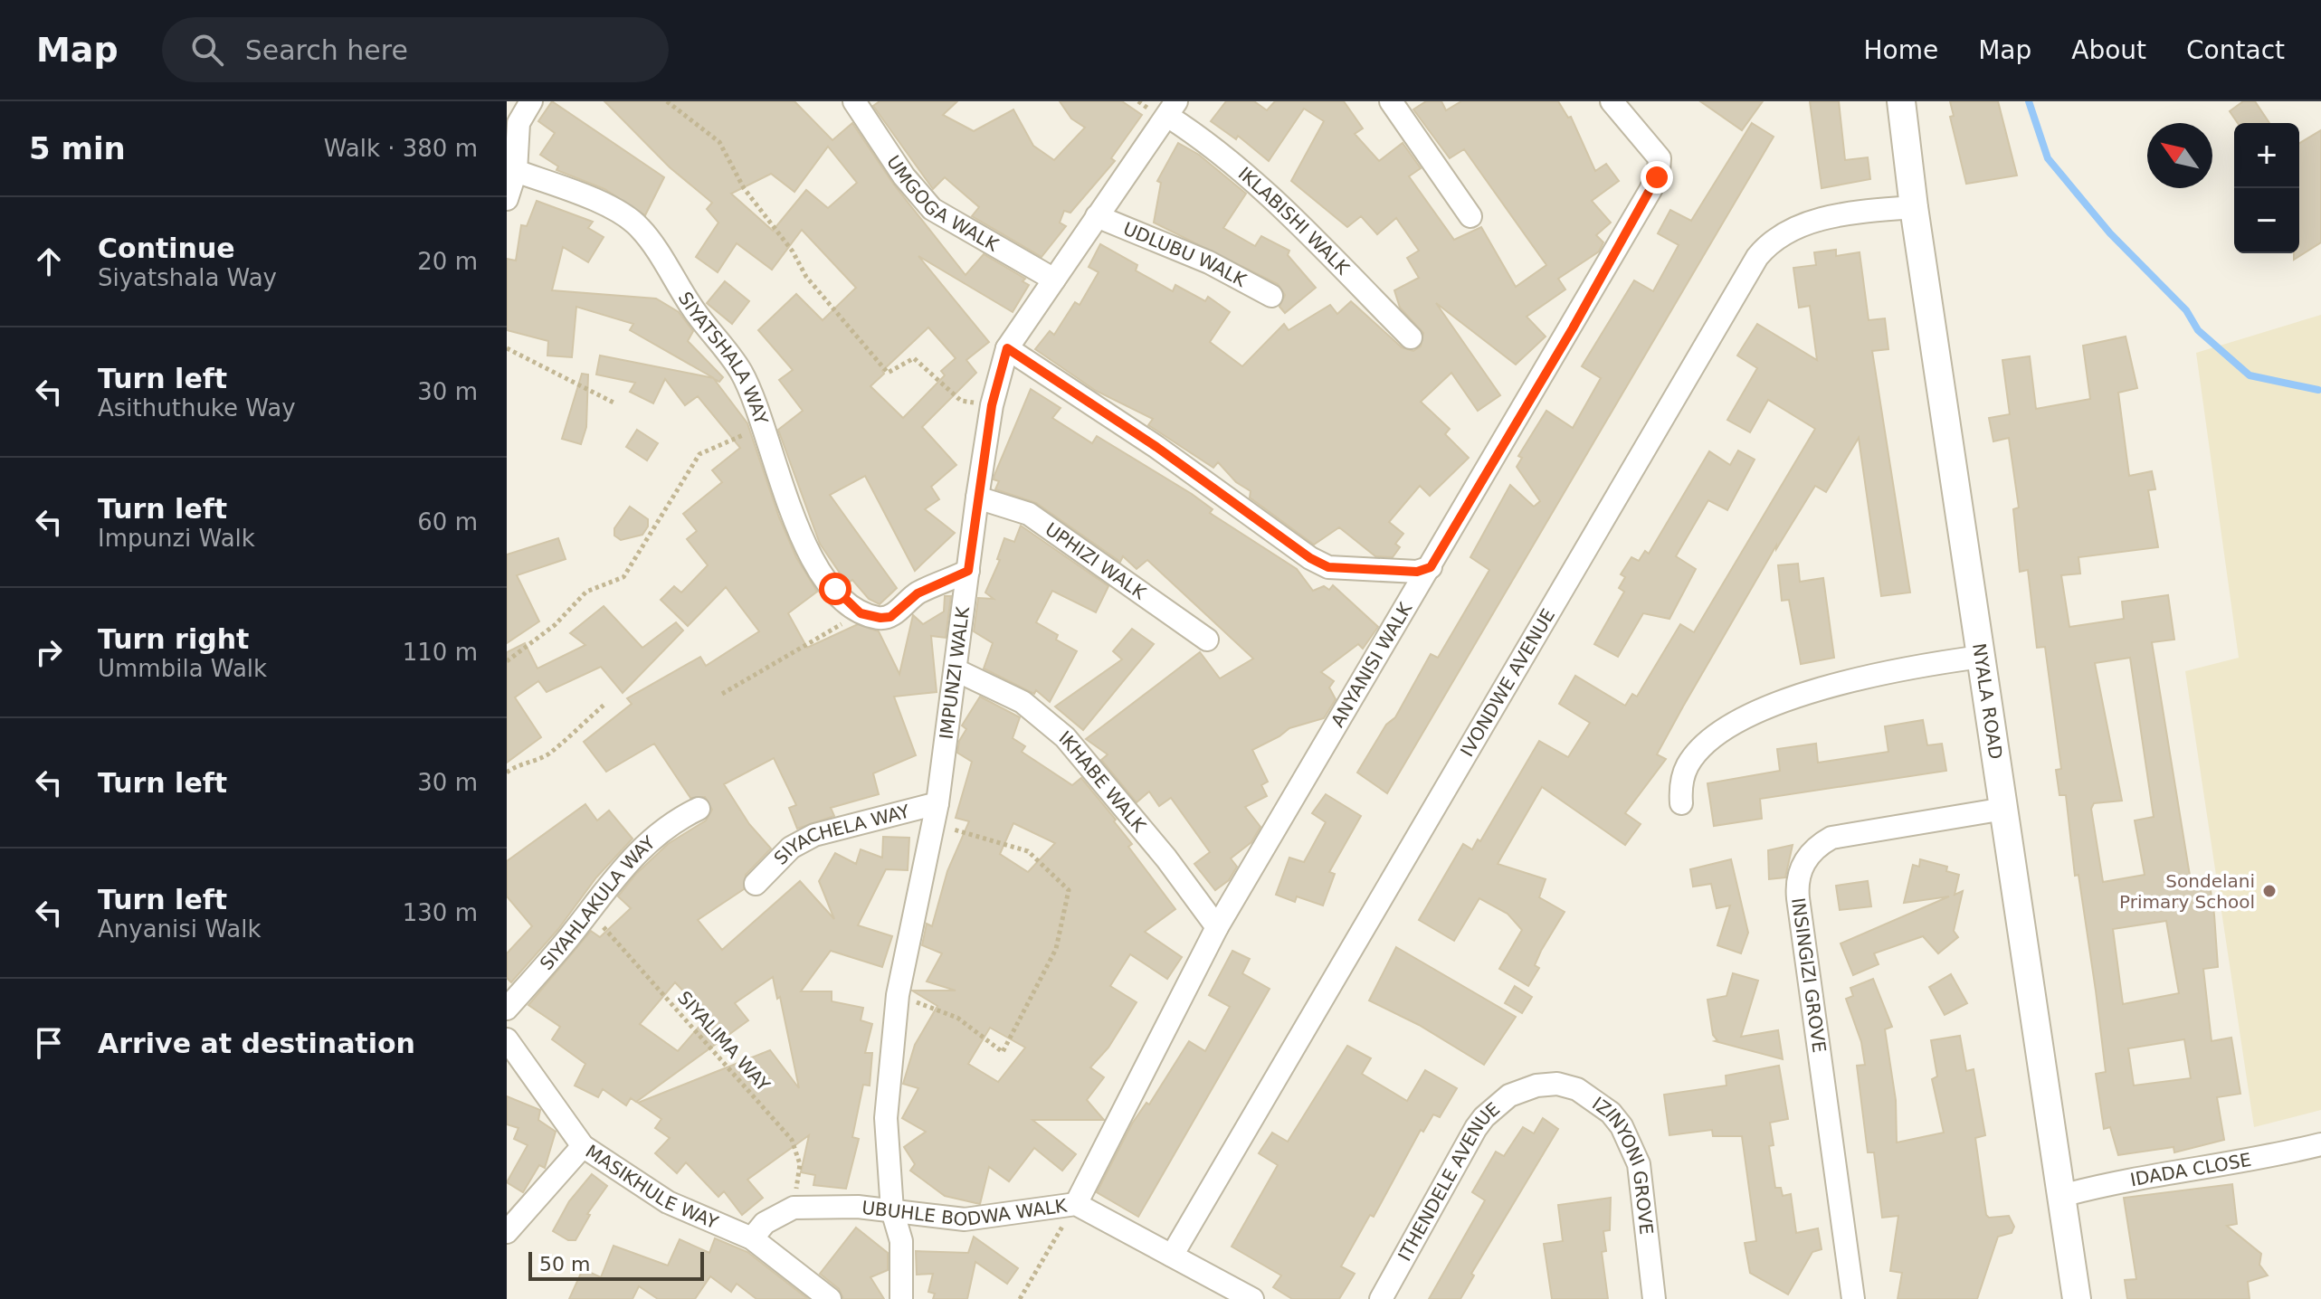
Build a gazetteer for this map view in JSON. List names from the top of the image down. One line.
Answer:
{"streets":{"street":["UMGOGA WALK","IKLABISHI WALK","UDLUBU WALK","SIYATSHALA WAY","UPHIZI WALK","ANYANISI WALK","IMPUNZI WALK","IVONDWE AVENUE","NYALA ROAD","IKHABE WALK","SIYACHELA WAY","SIYAHLAKULA WAY","INSINGIZI GROVE","IDADA CLOSE","IZINYONI GROVE","ITHENDELE AVENUE","MASIKHULE WAY","UBUHLE BODWA WALK"],"path":["SIYALIMA WAY"]},"crossings":[["UMGOGA WALK","IMPUNZI WALK"],["IKLABISHI WALK","IMPUNZI WALK"],["UDLUBU WALK","IMPUNZI WALK"],["UPHIZI WALK","IMPUNZI WALK"],["ANYANISI WALK","IKHABE WALK"],["ANYANISI WALK","UBUHLE BODWA WALK"],["IMPUNZI WALK","IKHABE WALK"],["IMPUNZI WALK","SIYACHELA WAY"],["IMPUNZI WALK","UBUHLE BODWA WALK"],["IVONDWE AVENUE","NYALA ROAD"],["IVONDWE AVENUE","UBUHLE BODWA WALK"],["NYALA ROAD","INSINGIZI GROVE"],["NYALA ROAD","IDADA CLOSE"],["SIYAHLAKULA WAY","SIYALIMA WAY"],["SIYALIMA WAY","UBUHLE BODWA WALK"],["IZINYONI GROVE","ITHENDELE AVENUE"],["MASIKHULE WAY","UBUHLE BODWA WALK"]],"places":["Sondelani Primary School"],"scale_bar":"50 m","north":"top left","page":{"header":"Map","search":"Search here","nav":["Home","Map","About","Contact"],"heading":["5 min","Walk · 380 m"],"map_buttons":["+","−"],"list":[["Continue","Siyatshala Way","20 m"],["Turn left","Asithuthuke Way","30 m"],["Turn left","Impunzi Walk","60 m"],["Turn right","Ummbila Walk","110 m"],["Turn left","30 m"],["Turn left","Anyanisi Walk","130 m"],"Arrive at destination"],"scale":"50 m"}}
